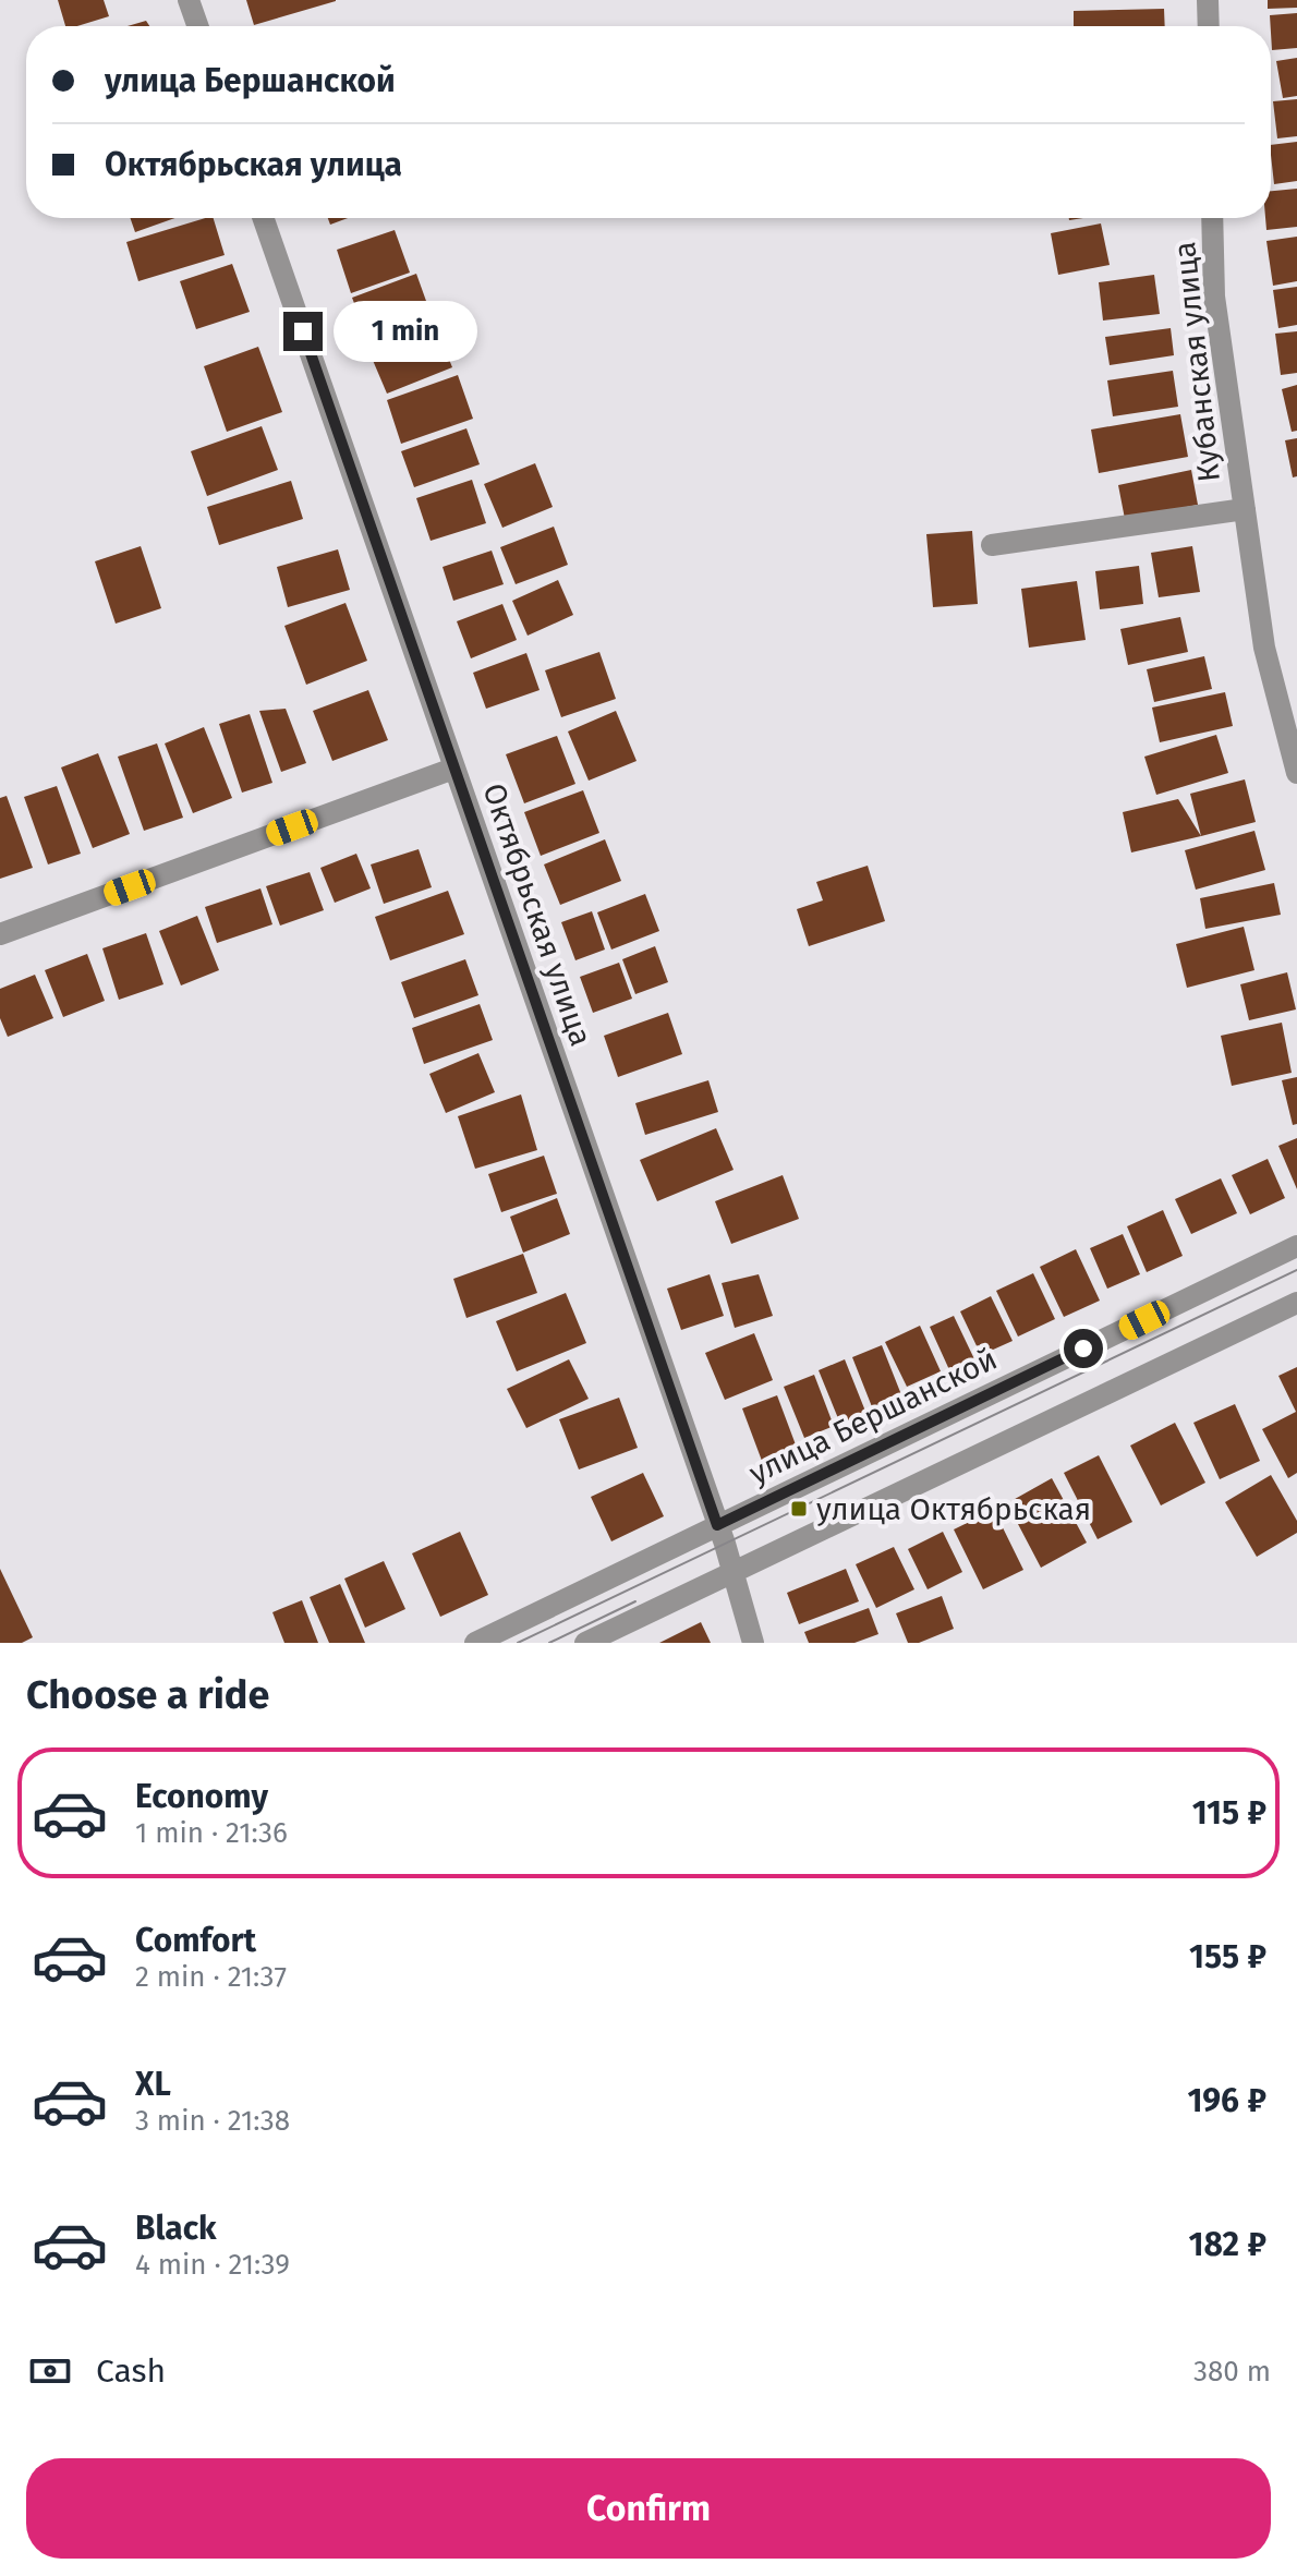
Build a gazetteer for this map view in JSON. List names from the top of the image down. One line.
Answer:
{"streets":{"street":["Кубанская улица","Октябрьская улица","улица Бершанской"]},"crossings":[["Октябрьская улица","улица Бершанской"]],"places":{"transit":["улица Октябрьская"]},"page":{"banner":["улица Бершанской","Октябрьская улица"],"bubble":"1 min","heading":"Choose a ride","list":[{"name":"Economy","note":"1 min · 21:36","value":"115 ₽"},{"name":"Comfort","note":"2 min · 21:37","value":"155 ₽"},{"name":"XL","note":"3 min · 21:38","value":"196 ₽"},{"name":"Black","note":"4 min · 21:39","value":"182 ₽"}],"pay":["Cash","380 m"],"buttons":"Confirm"}}
